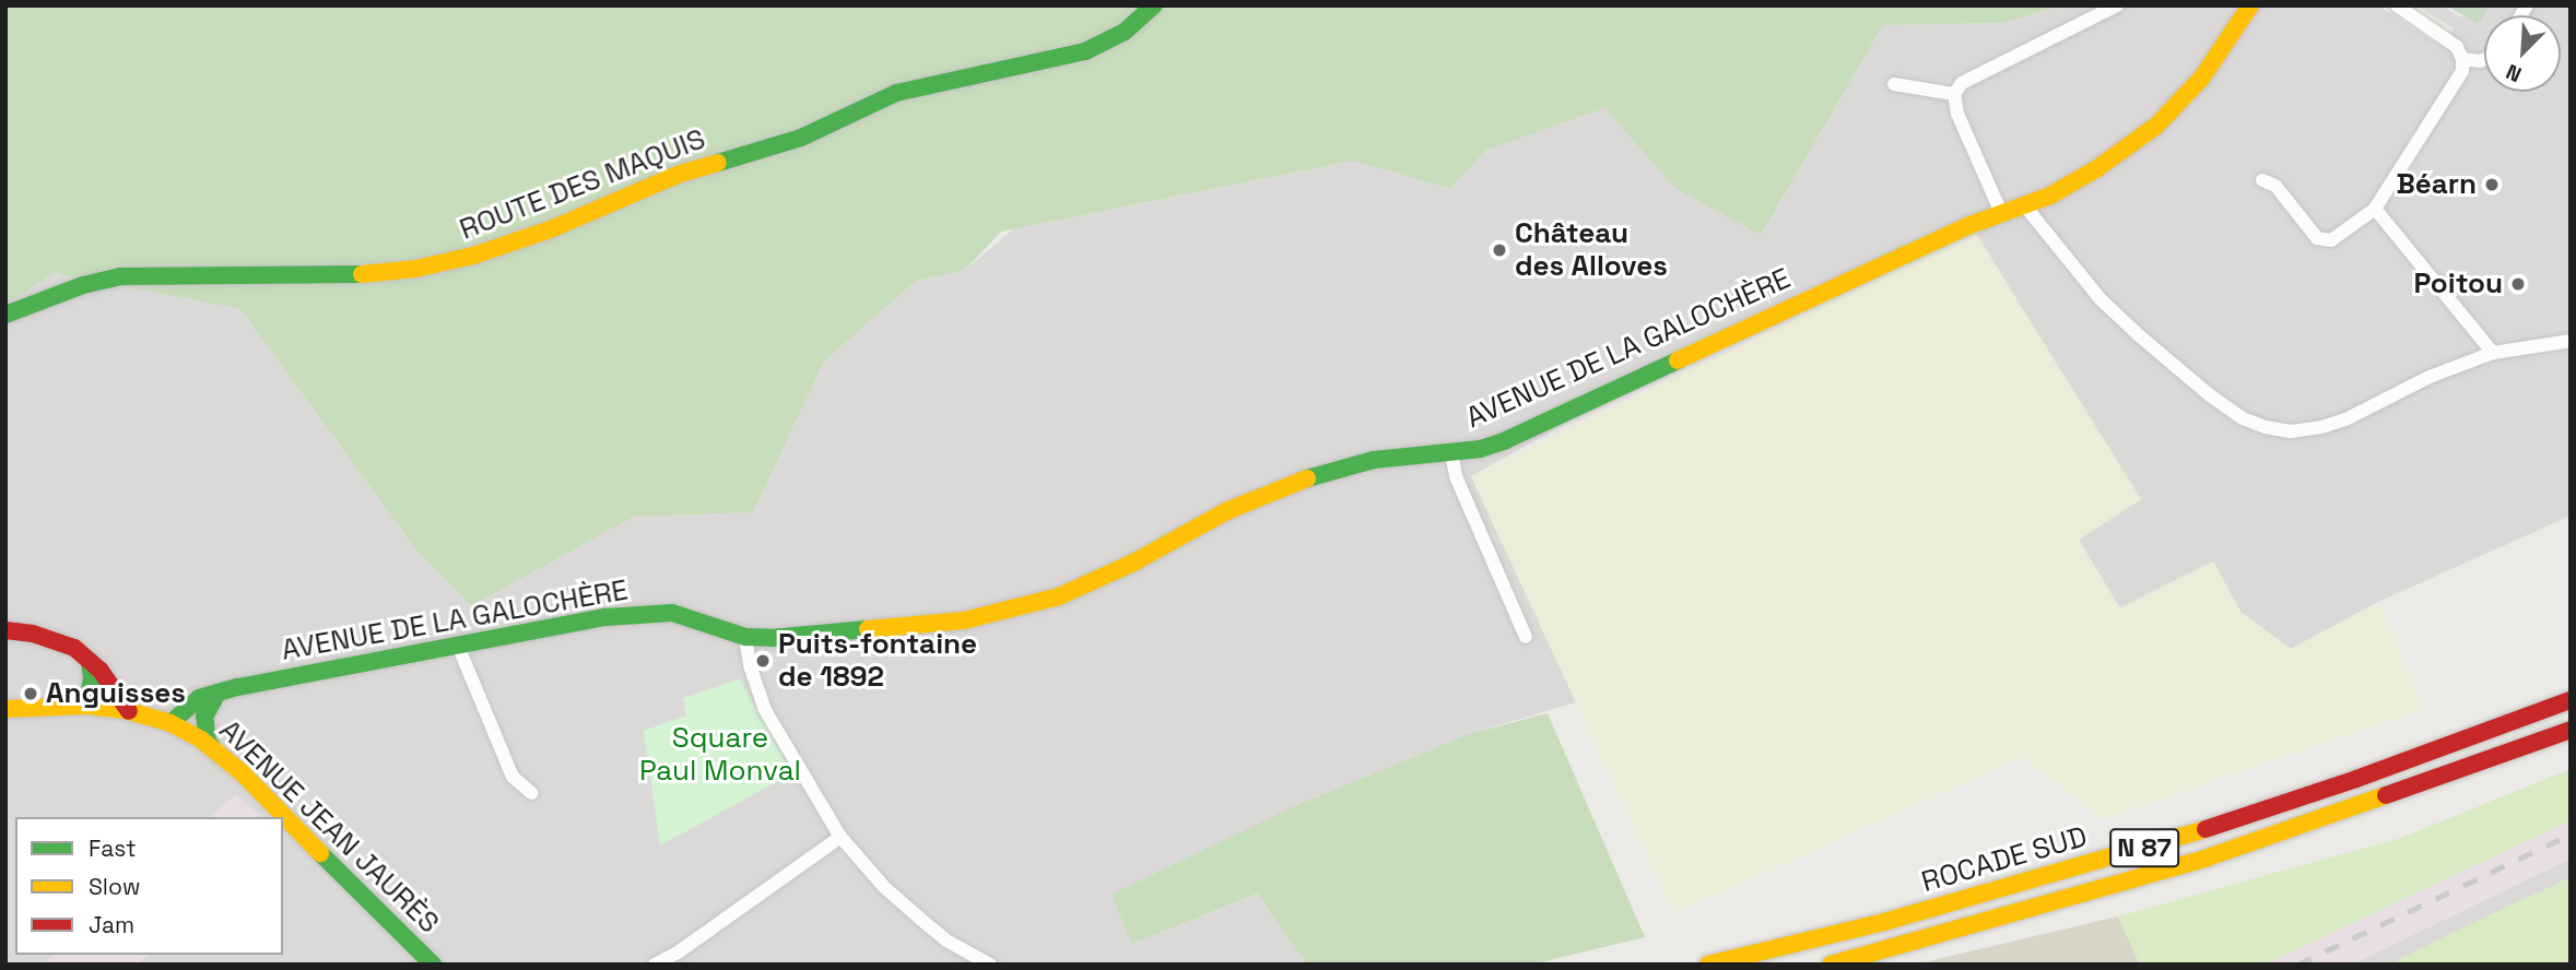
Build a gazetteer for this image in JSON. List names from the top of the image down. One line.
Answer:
{"streets":{"main road":["ROUTE DES MAQUIS","AVENUE DE LA GALOCHÈRE","AVENUE JEAN JAURÈS","N 87","ROCADE SUD"]},"crossings":[["AVENUE DE LA GALOCHÈRE","AVENUE JEAN JAURÈS"]],"parks":["Square Paul Monval"],"places":["Béarn","Château des Alloves","Poitou","Puits-fontaine de 1892","Anguisses"],"legend":["Fast","Slow","Jam"],"north":"bottom left"}
